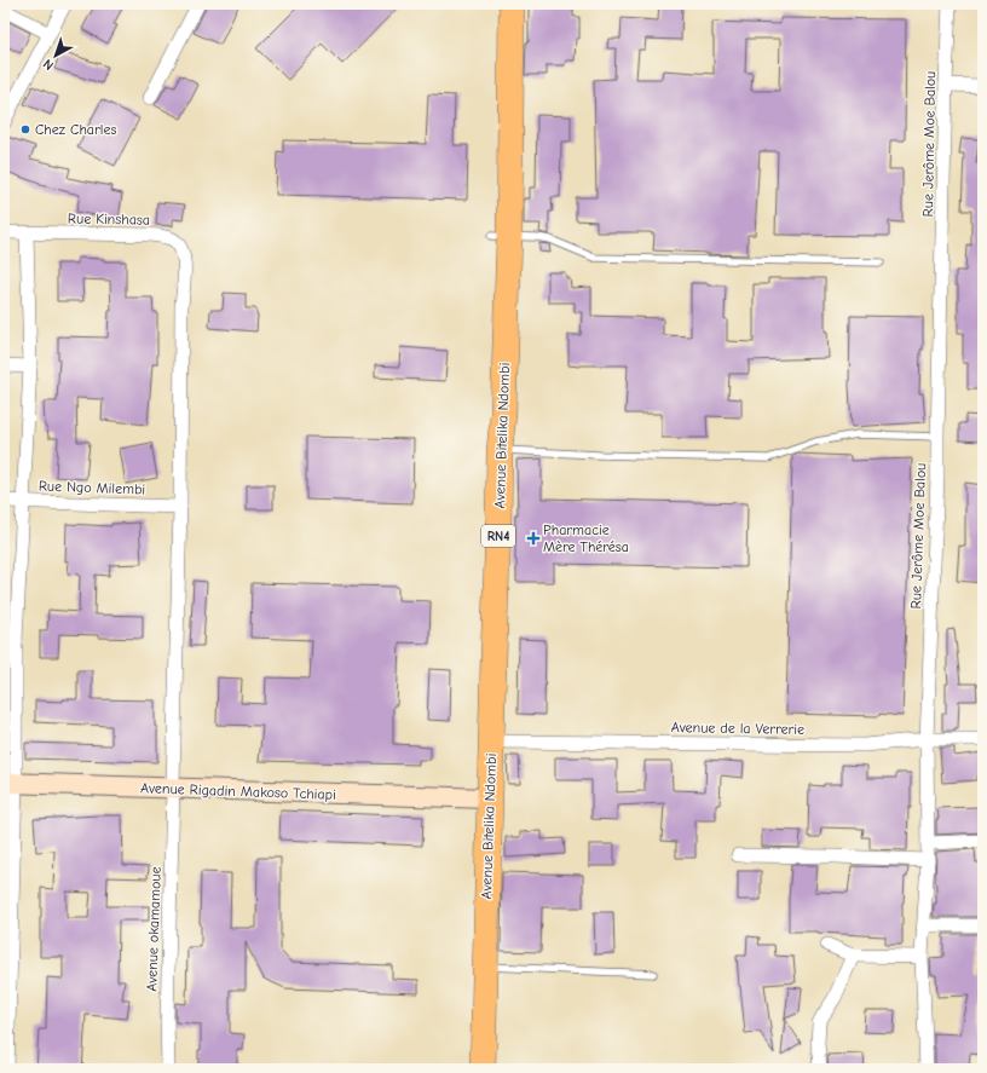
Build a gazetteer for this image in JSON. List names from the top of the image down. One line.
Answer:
{"streets":{"highway":["Avenue Bitelika Ndombi","RN4"],"street":["Rue Jerôme Moe Balou","Rue Kinshasa","Rue Ngo Milembi","Avenue de la Verrerie","Avenue Rigadin Makoso Tchiapi","Avenue okamamoue"]},"crossings":[["Rue Jerôme Moe Balou","Avenue de la Verrerie"],["Rue Kinshasa","Rue Ngo Milembi"],["Rue Kinshasa","Avenue okamamoue"],["Avenue Bitelika Ndombi","Avenue de la Verrerie"],["Avenue Bitelika Ndombi","Avenue Rigadin Makoso Tchiapi"],["Rue Ngo Milembi","Avenue okamamoue"],["Avenue Rigadin Makoso Tchiapi","Avenue okamamoue"]],"places":{"other":["Chez Charles"],"health":["Pharmacie Mère Thérésa"]},"north":"bottom left"}
